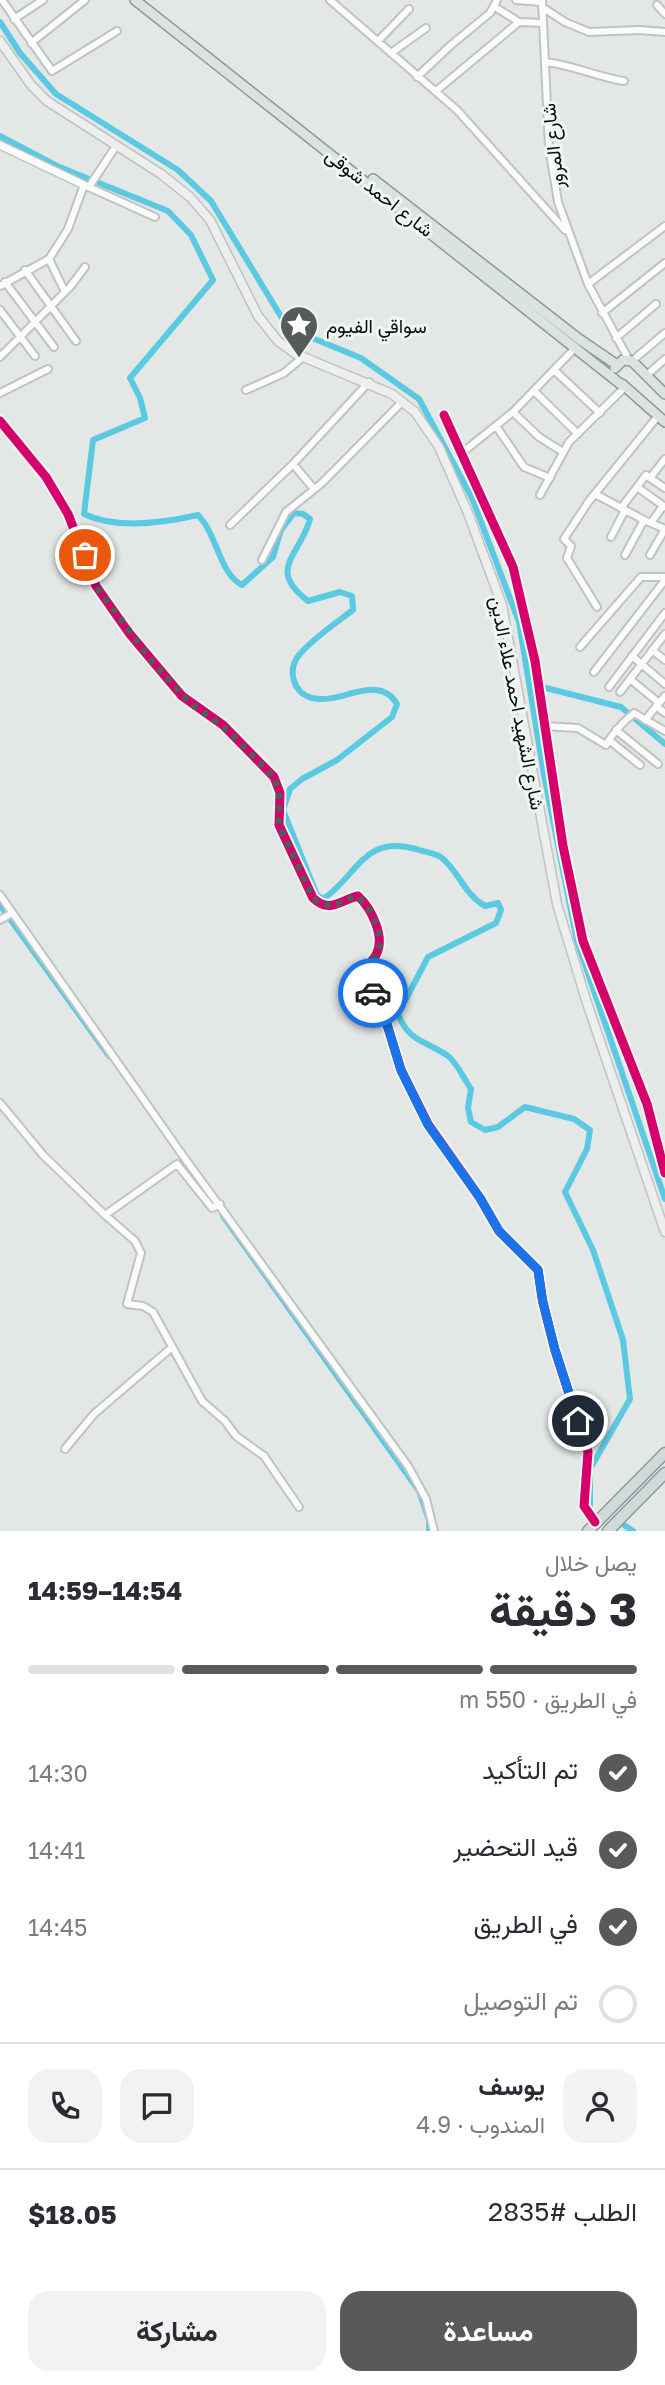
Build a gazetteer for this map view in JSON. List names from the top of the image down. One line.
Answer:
{"streets":{"main road":["شارع احمد شوقى","شارع الشهيد احمد علاء الدين"],"street":["شارع المرور"]},"places":{"place":["سواقي الفيوم"]},"page":{"heading":["3 دقيقة","يصل خلال","14:54–14:59"],"panel":["يوسف","المندوب · 4.9","الطلب #2835","$18.05"],"bar":"في الطريق · 550 m","list":[["تم التأكيد","14:30"],["قيد التحضير","14:41"],["في الطريق","14:45"],"تم التوصيل"],"buttons":["مساعدة","مشاركة"]}}
